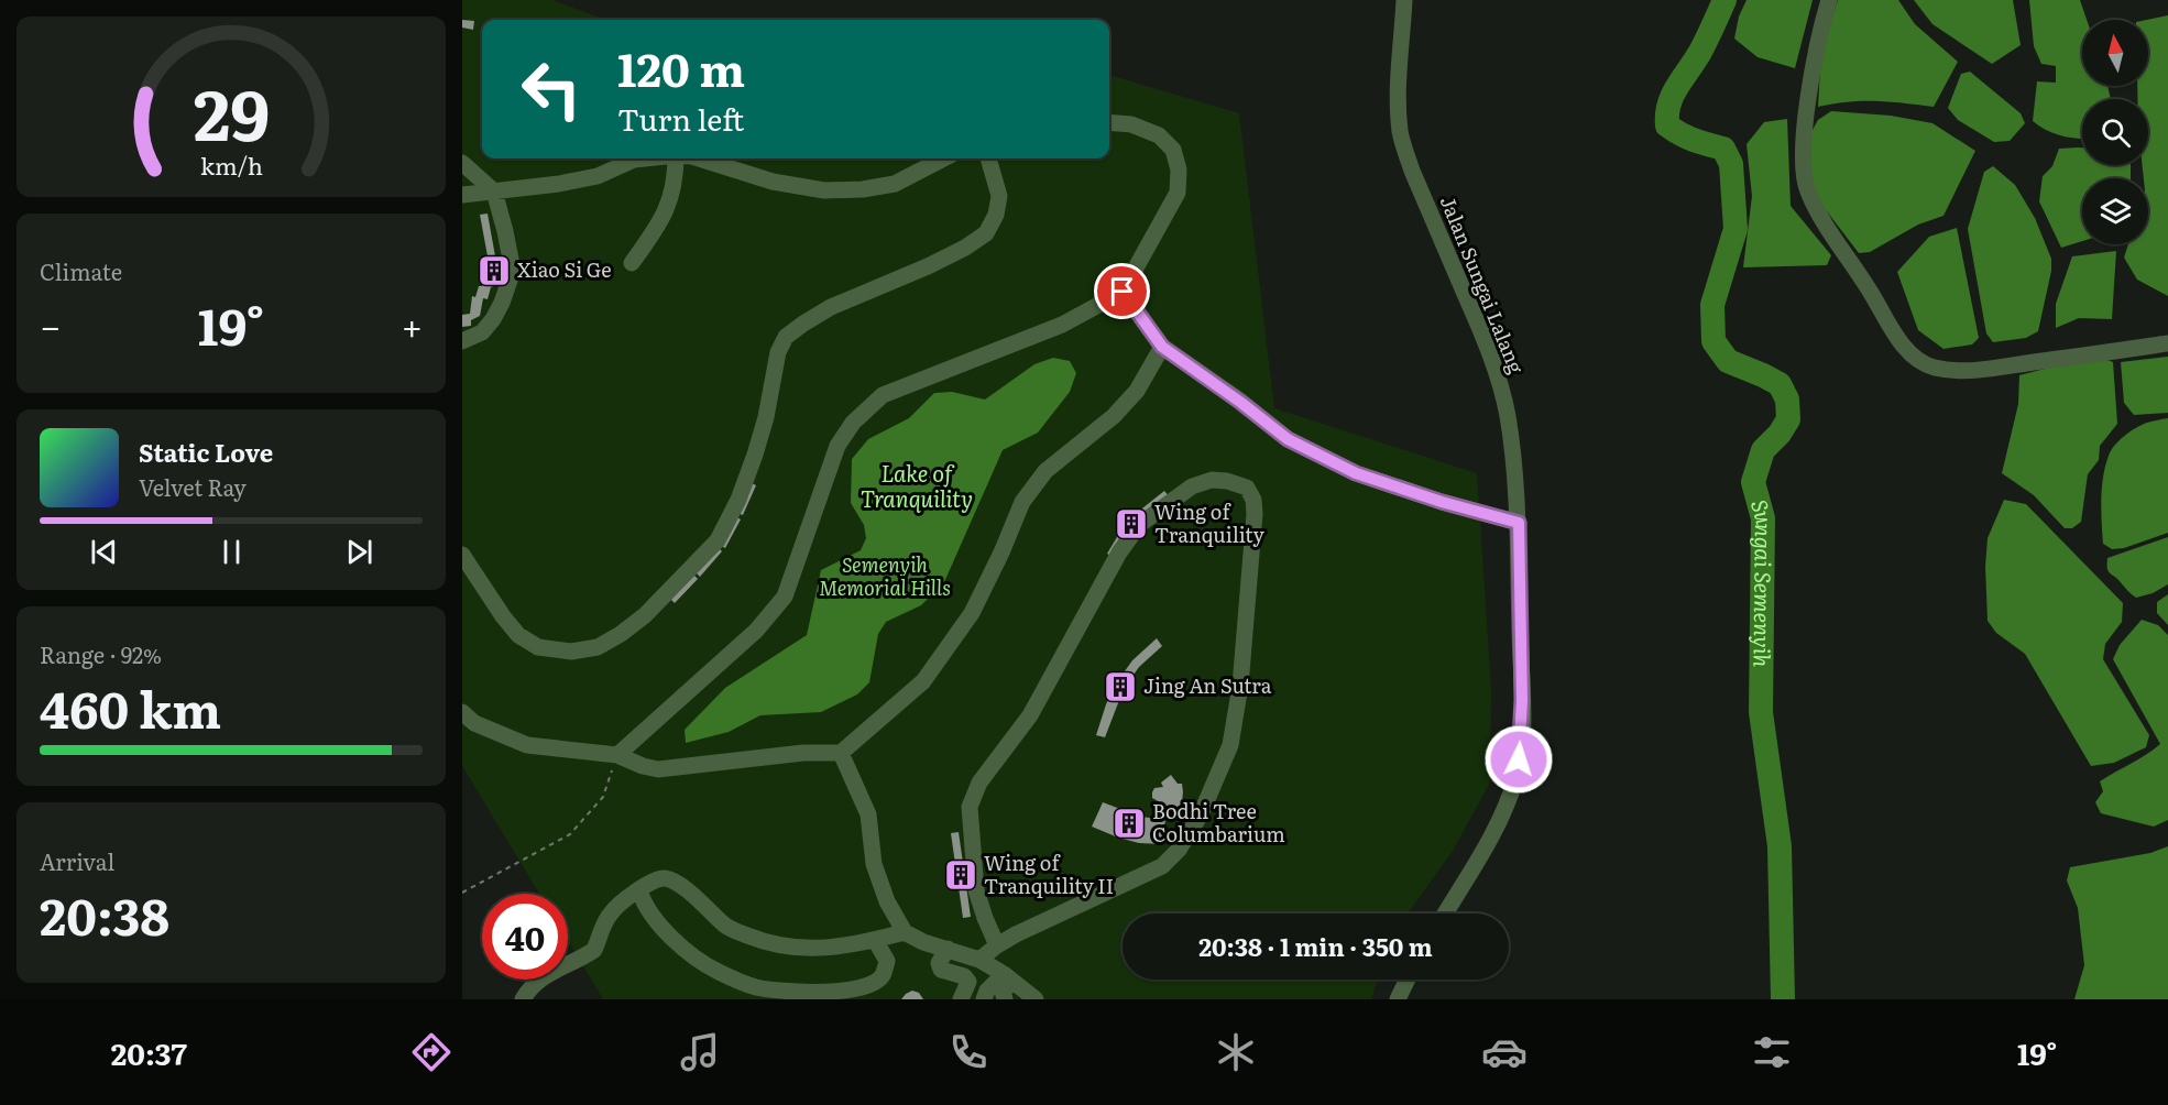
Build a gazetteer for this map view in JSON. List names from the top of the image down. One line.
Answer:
{"streets":{"street":["Jalan Sungai Lalang"]},"water":["Lake of Tranquility","Sungai Semenyih"],"parks":["Semenyih Memorial Hills"],"places":{"building":["Xiao Si Ge","Wing of Tranquility","Jing An Sutra","Bodhi Tree Columbarium","Wing of Tranquility II"]},"north":"top","page":{"turn":["120 m","Turn left"],"tile":["Climate",["Range · 92%","460 km"],["Arrival","20:38"]],"heat":["−","19°","+"],"song":["Static Love","Velvet Ray"],"limit":"40","trip":"20:38 · 1 min · 350 m","tabs":["20:37","19°"],"gauge":["29","km/h"]}}
